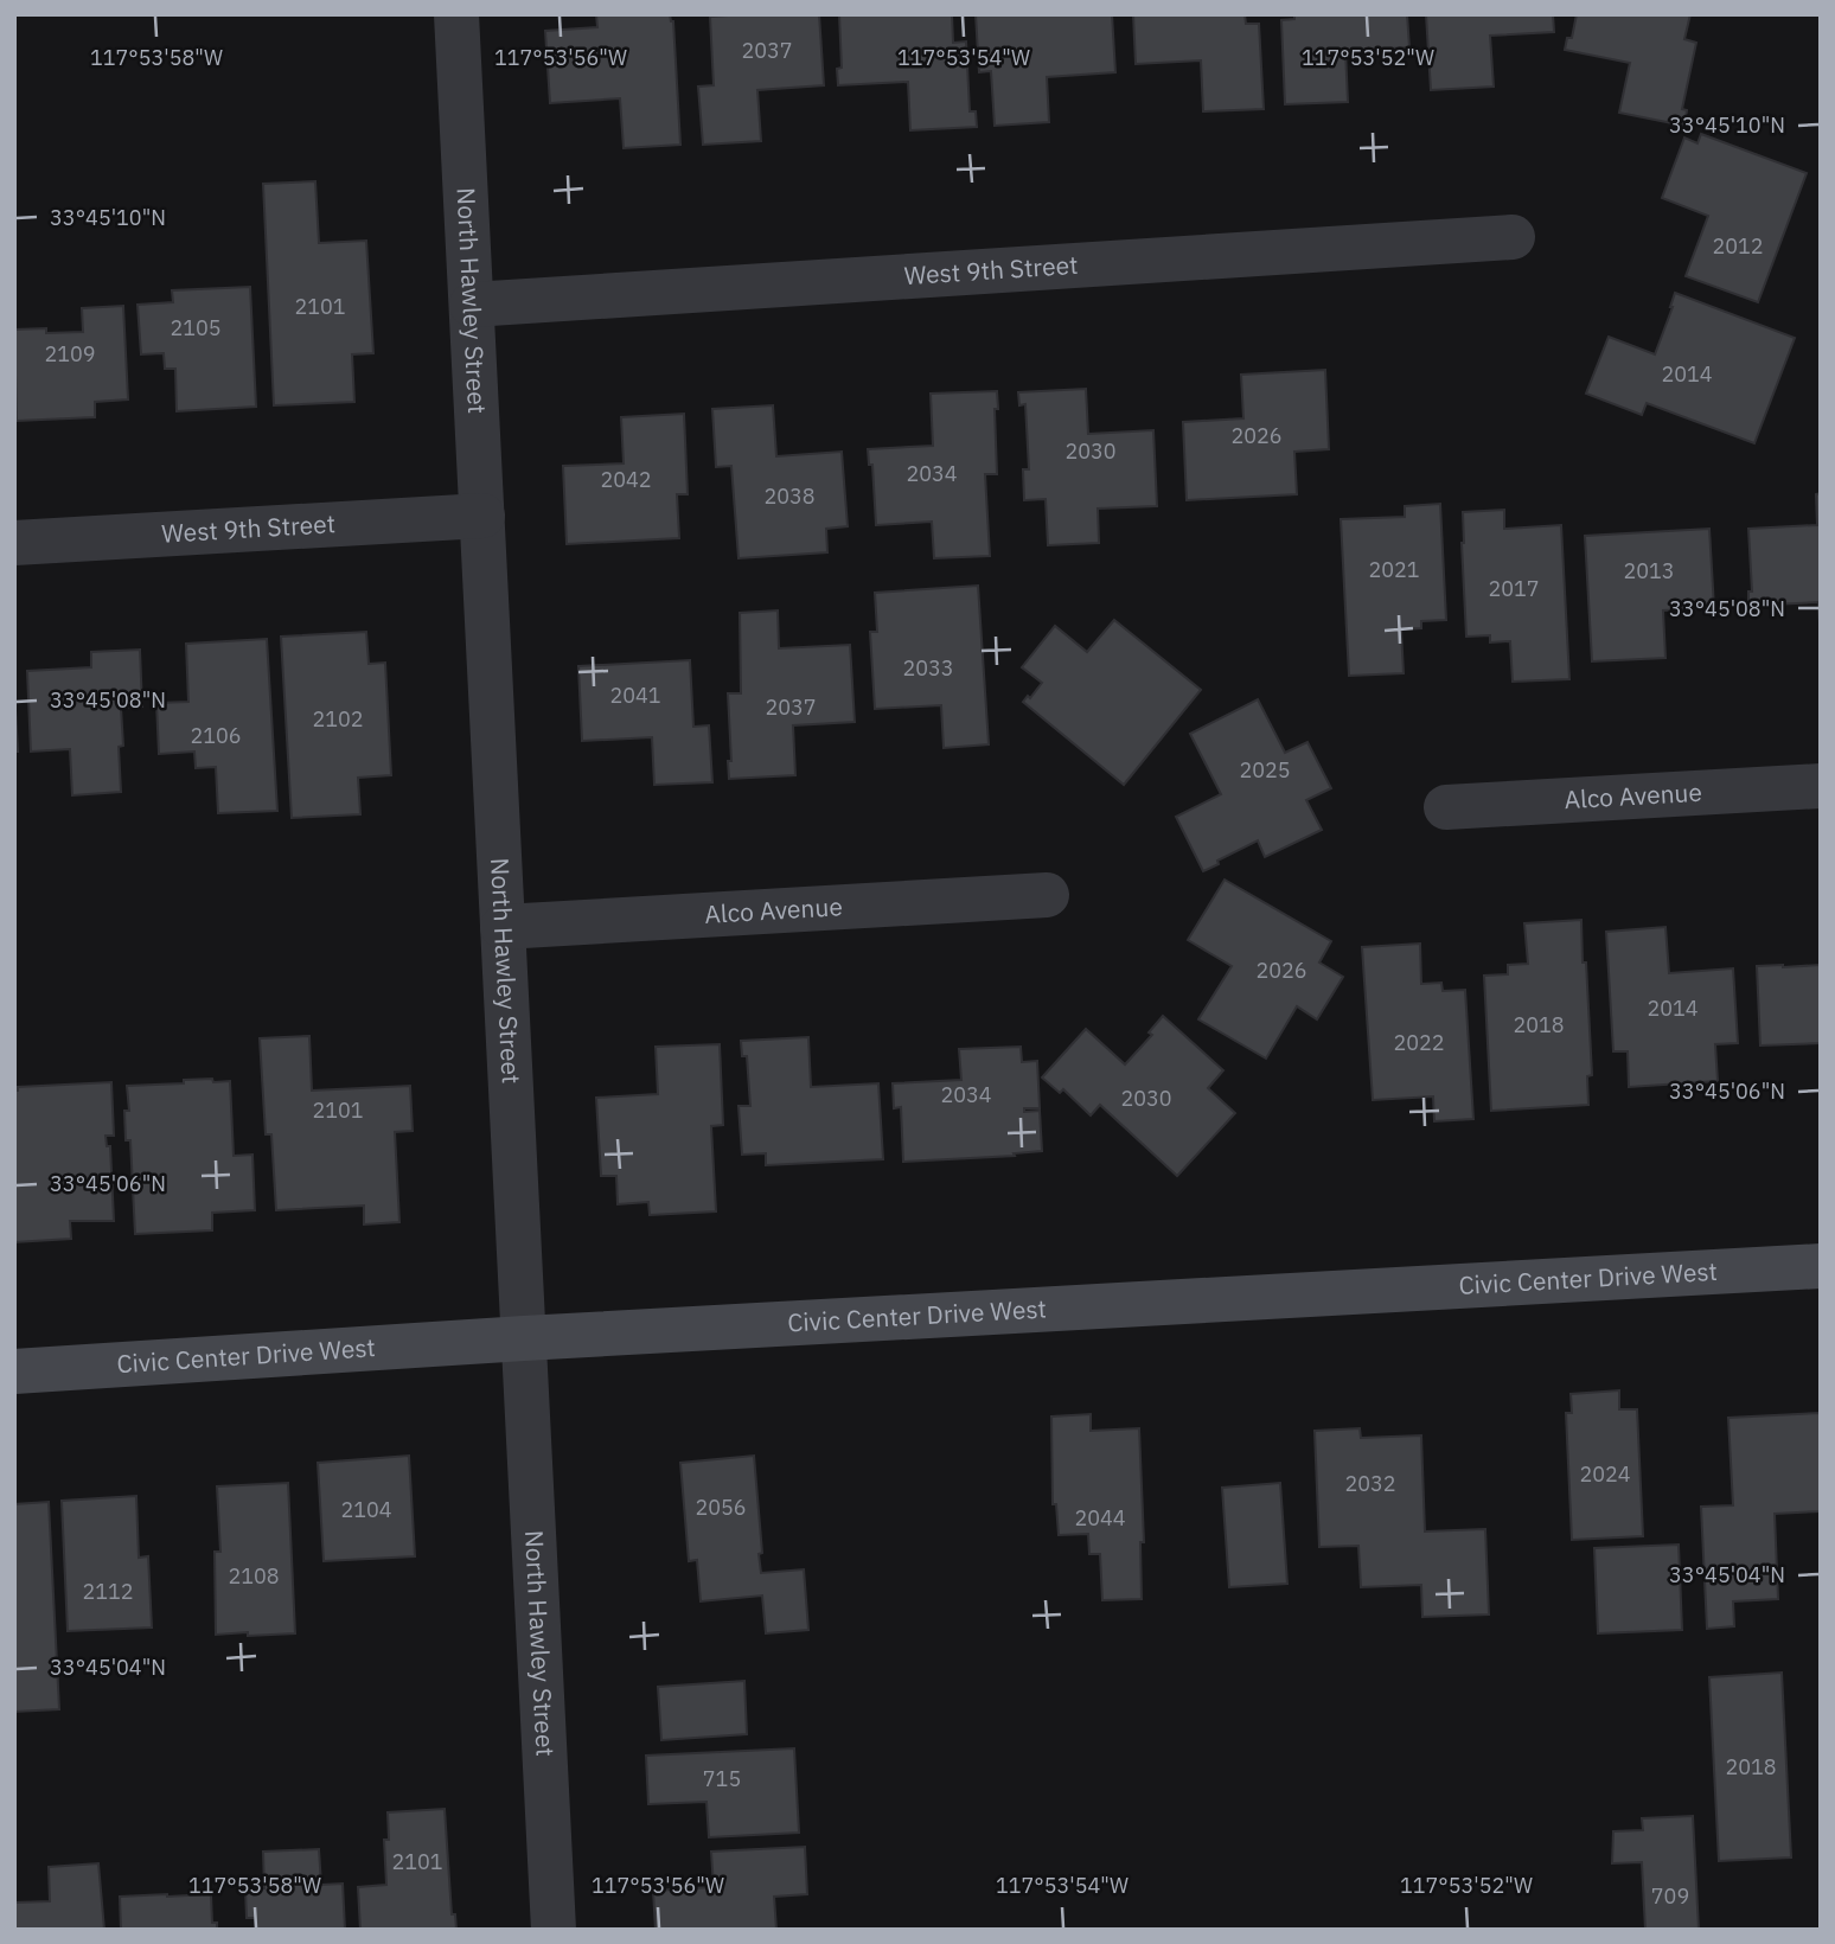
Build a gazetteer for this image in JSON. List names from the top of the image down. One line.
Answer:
{"streets":{"main road":["Civic Center Drive West"],"street":["West 9th Street","North Hawley Street","Alco Avenue"]},"crossings":[["West 9th Street","North Hawley Street"],["North Hawley Street","Alco Avenue"],["North Hawley Street","Civic Center Drive West"]],"house_numbers":["2037","2012","2101","2105","2109","2014","2026","2030","2034","2042","2038","2021","2013","2017","2033","2041","2037","2102","2106","2025","2026","2014","2018","2022","2034","2030","2101","2024","2032","2056","2104","2044","2108","2112","2018","715","2101","709"],"coordinates":["117°53'58\"W","117°53'56\"W","117°53'54\"W","117°53'52\"W","33°45'10\"N","33°45'08\"N","33°45'06\"N","33°45'04\"N"]}
